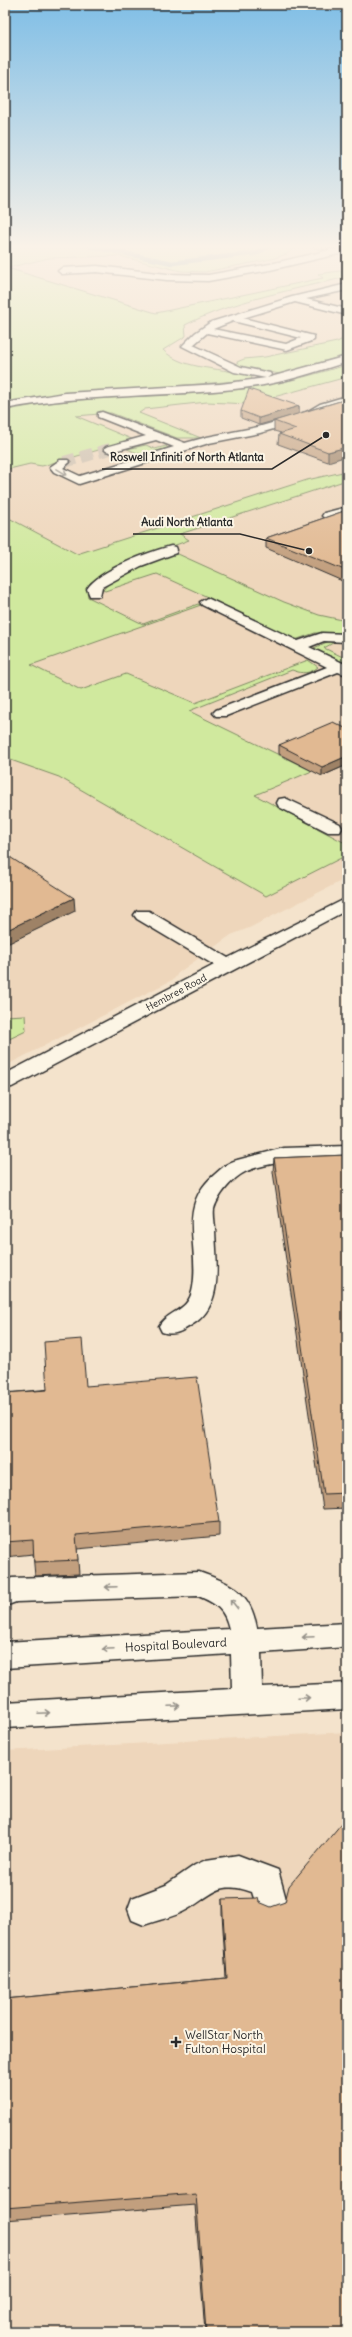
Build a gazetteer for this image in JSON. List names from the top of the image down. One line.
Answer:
{"streets":{"street":["Hembree Road","Hospital Boulevard"]},"places":{"other":["Roswell Infiniti of North Atlanta","Audi North Atlanta"],"health":["WellStar North Fulton Hospital"]}}
